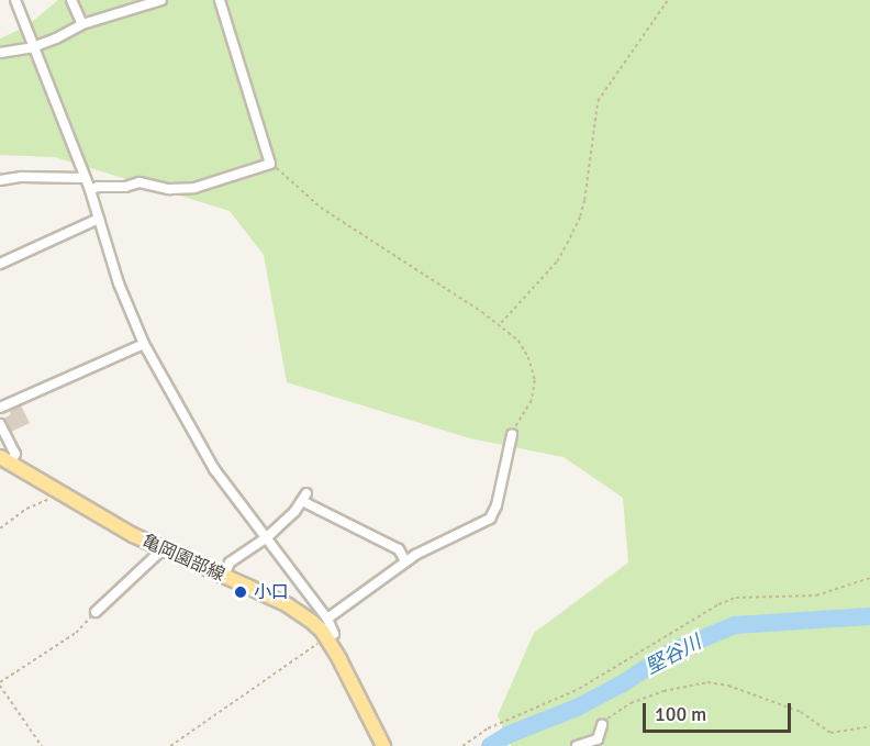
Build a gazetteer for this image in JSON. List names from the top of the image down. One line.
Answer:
{"streets":{"main road":["亀岡園部線"]},"water":["堅谷川"],"places":["小口"],"scale_bar":"100 m"}
